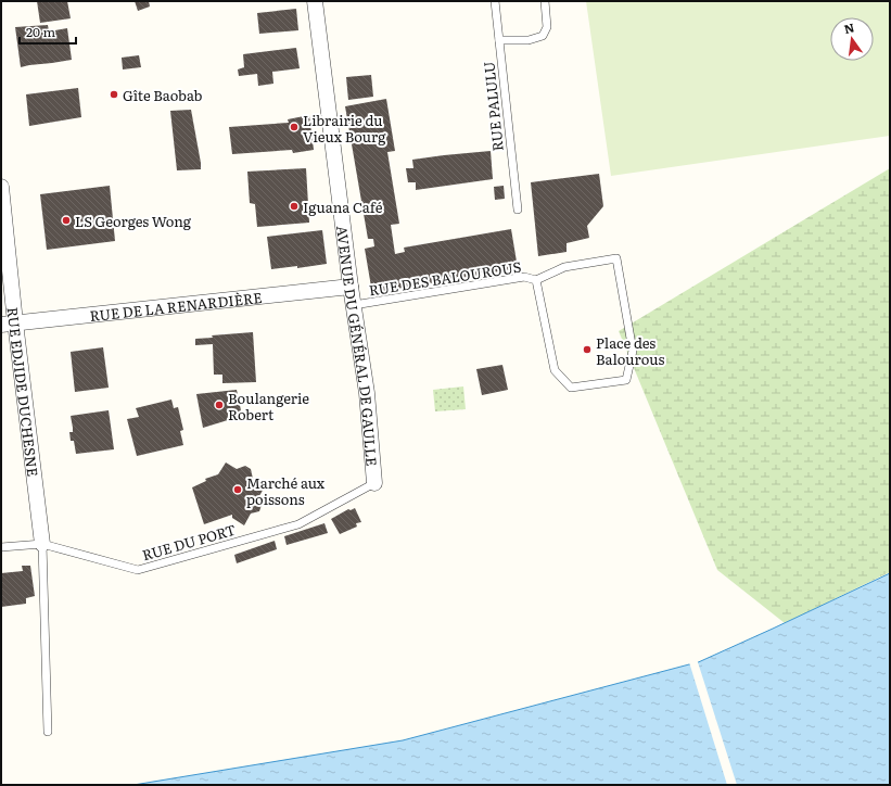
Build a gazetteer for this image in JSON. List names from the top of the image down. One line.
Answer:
{"streets":{"street":["RUE DE LA RENARDIÈRE","AVENUE DU GÉNÉRAL DE GAULLE","RUE EDJIDE DUCHESNE"],"lane":["RUE PALULU","RUE DES BALOUROUS","RUE DU PORT"]},"crossings":[["RUE DES BALOUROUS","AVENUE DU GÉNÉRAL DE GAULLE"],["RUE DE LA RENARDIÈRE","AVENUE DU GÉNÉRAL DE GAULLE"],["RUE DE LA RENARDIÈRE","RUE EDJIDE DUCHESNE"],["AVENUE DU GÉNÉRAL DE GAULLE","RUE DU PORT"],["RUE EDJIDE DUCHESNE","RUE DU PORT"]],"places":["Gîte Baobab","Librairie du Vieux Bourg","Iguana Café","LS Georges Wong","Place des Balourous","Boulangerie Robert","Marché aux poissons"],"scale_bar":"20 m","north":"top"}
